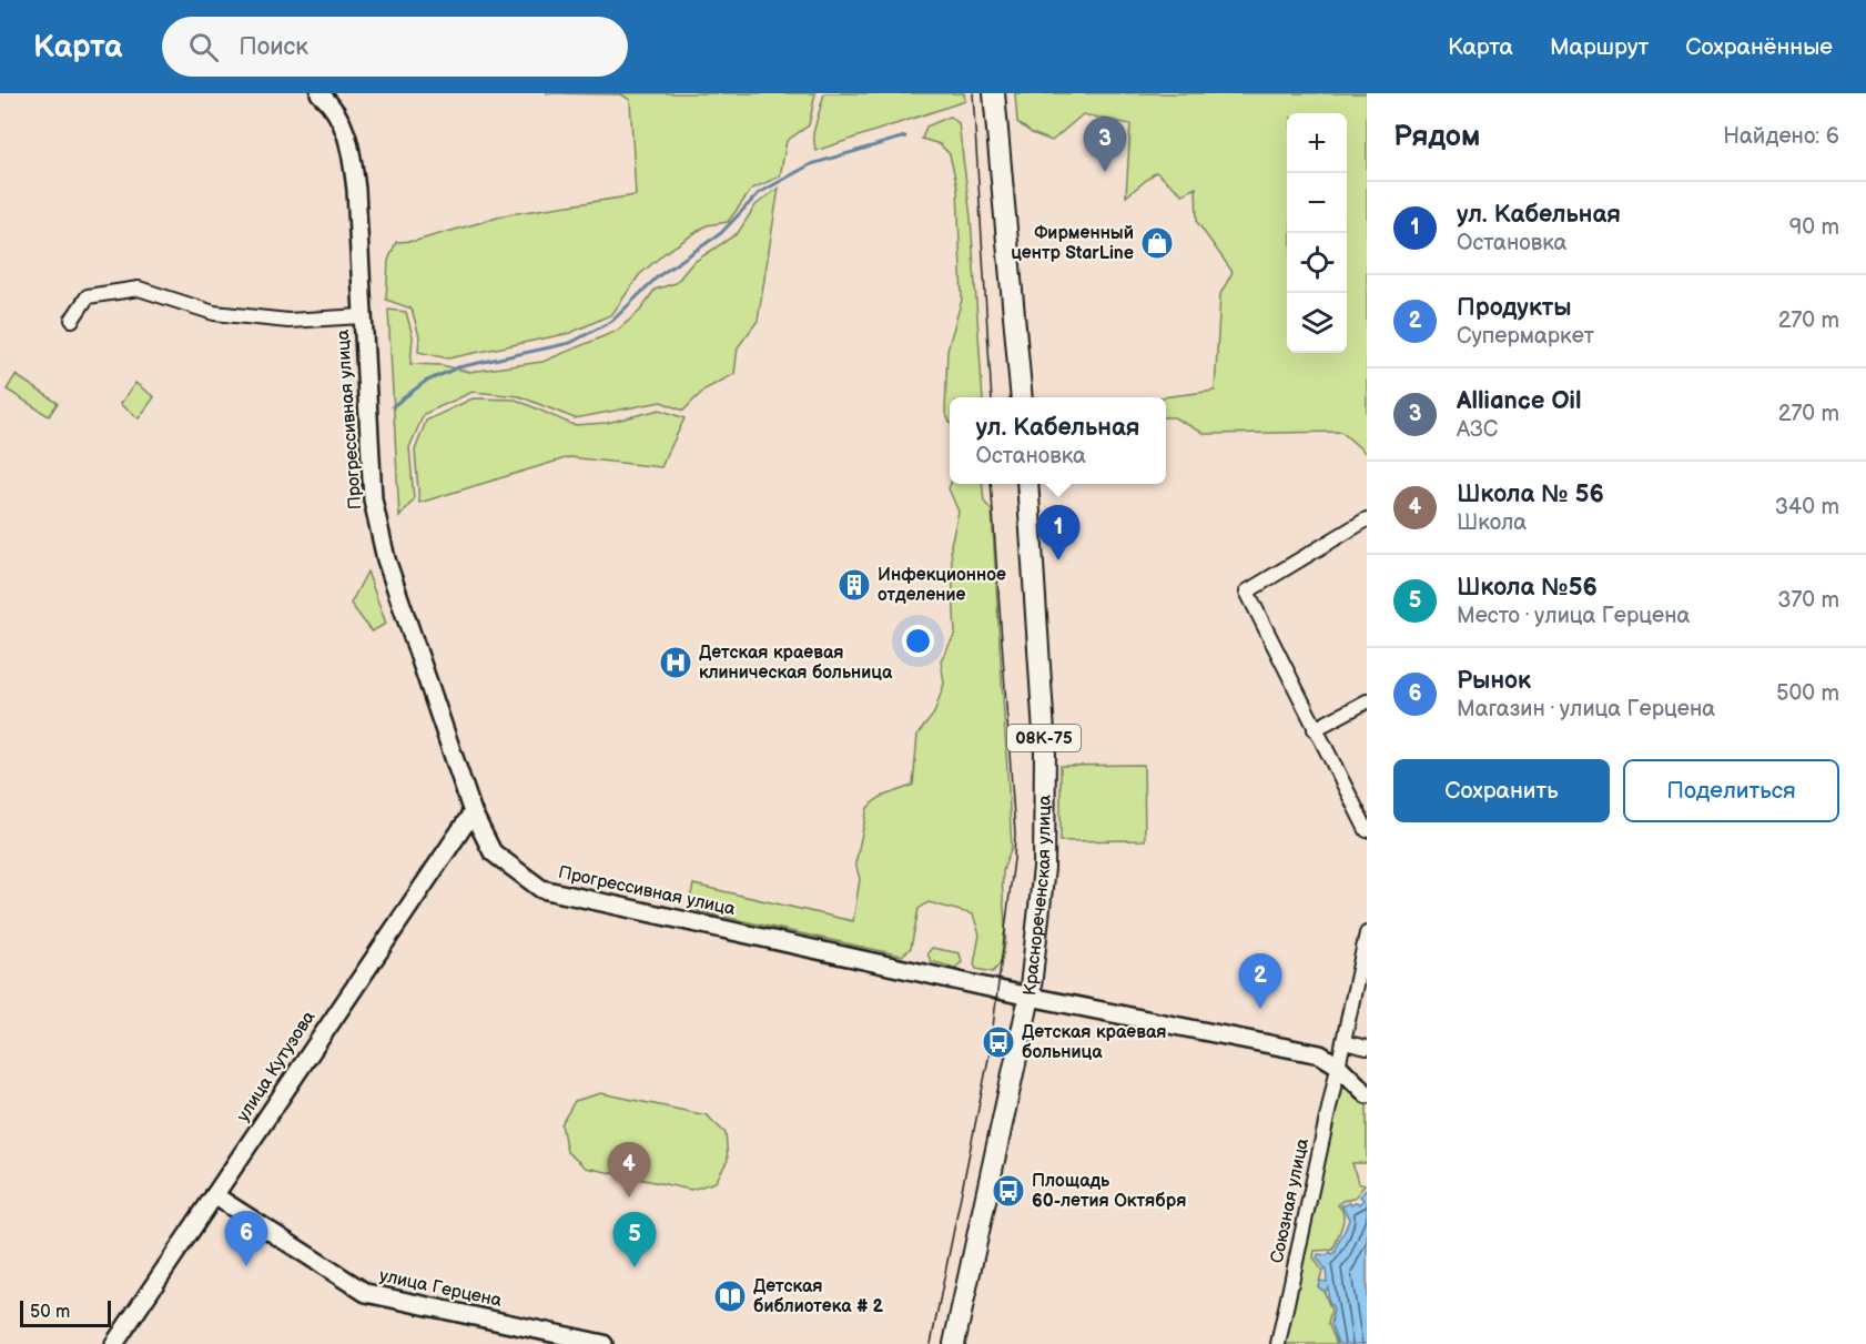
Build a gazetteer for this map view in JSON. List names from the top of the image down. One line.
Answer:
{"streets":{"main road":["08К-75","Краснореченская улица"],"street":["Прогрессивная улица","улица Кутузова","Союзная улица","улица Герцена"]},"crossings":[["Прогрессивная улица","Краснореченская улица"],["Прогрессивная улица","улица Кутузова"],["Прогрессивная улица","Союзная улица"],["улица Кутузова","улица Герцена"]],"places":{"shop":["Фирменный центр StarLine"],"building":["Инфекционное отделение"],"hospital":["Детская краевая клиническая больница"],"bus stop":["Детская краевая больница","Площадь 60-летия Октября"],"library":["Детская библиотека # 2"]},"scale_bar":"50 m","page":{"header":"Карта","search":"Поиск","nav":["Карта","Маршрут","Сохранённые"],"heading":["Рядом","Найдено: 6"],"map_buttons":["+","−"],"pins":["3","1","2","4","6","5"],"list":[{"mark":"1","name":"ул. Кабельная","note":"Остановка","value":"90 m"},{"mark":"2","name":"Продукты","note":"Супермаркет","value":"270 m"},{"mark":"3","name":"Alliance Oil","note":"АЗС","value":"270 m"},{"mark":"4","name":"Школа № 56","note":"Школа","value":"340 m"},{"mark":"5","name":"Школа №56","note":"Место · улица Герцена","value":"370 m"},{"mark":"6","name":"Рынок","note":"Магазин · улица Герцена","value":"500 m"}],"popup":["ул. Кабельная","Остановка"],"buttons":["Сохранить","Поделиться"],"scale":"50 m"}}
